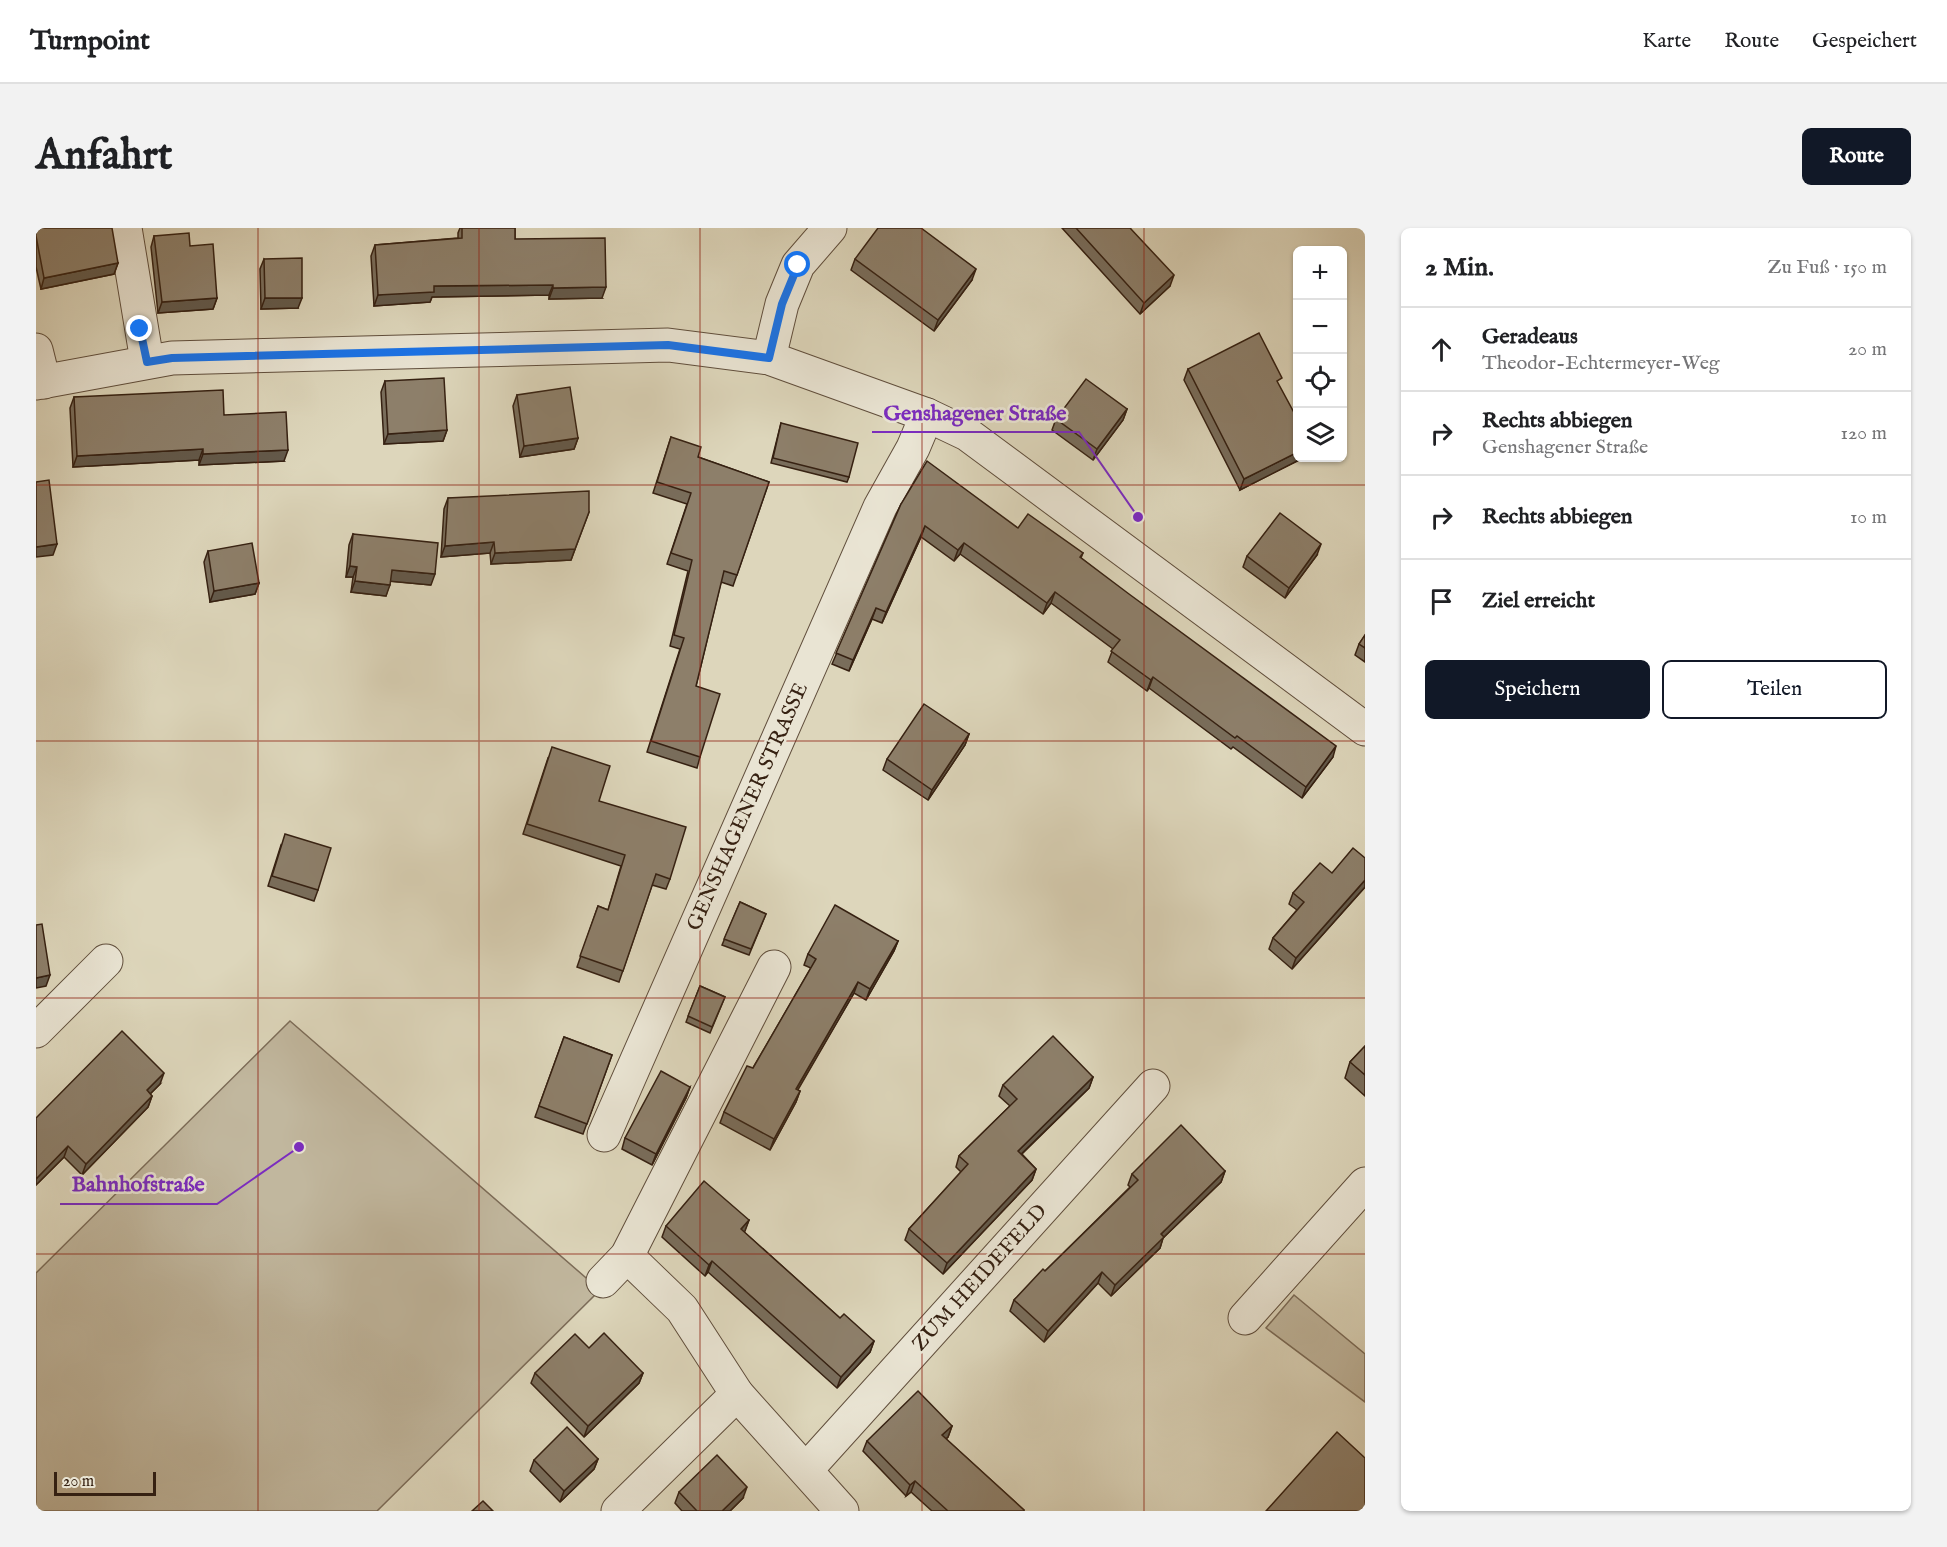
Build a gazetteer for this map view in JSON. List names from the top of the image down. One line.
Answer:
{"streets":{"street":["GENSHAGENER STRASSE","ZUM HEIDEFELD"]},"places":["Genshagener Straße","Bahnhofstraße"],"scale_bar":"20 m","page":{"header":"Turnpoint","nav":["Karte","Route","Gespeichert"],"buttons":["Route",["Speichern","Teilen"]],"title":"Anfahrt","heading":["2 Min.","Zu Fuß · 150 m"],"map_buttons":["+","−"],"list":[["Geradeaus","Theodor-Echtermeyer-Weg","20 m"],["Rechts abbiegen","Genshagener Straße","120 m"],["Rechts abbiegen","10 m"],"Ziel erreicht"],"scale":"20 m"}}
